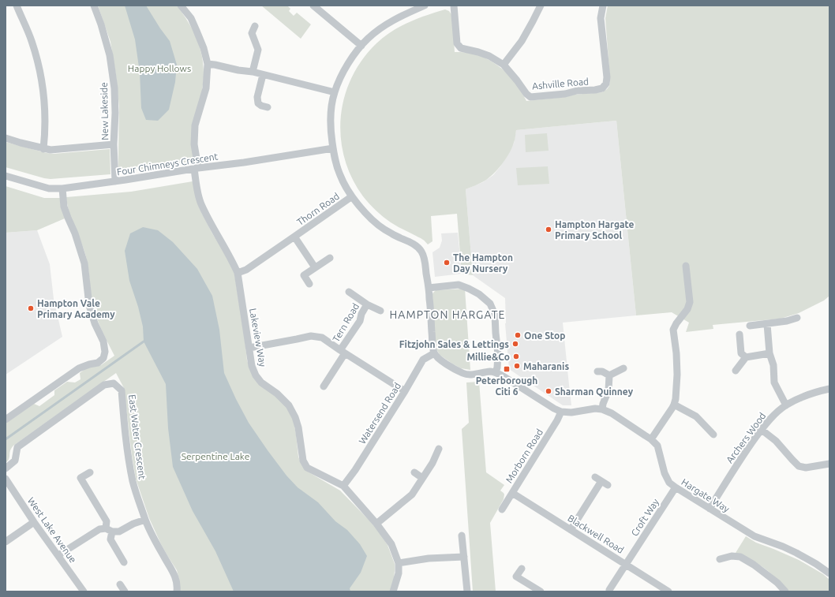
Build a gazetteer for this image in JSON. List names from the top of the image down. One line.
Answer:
{"streets":{"street":["Ashville Road","New Lakeside","Four Chimneys Crescent","Thorn Road","Tern Road","Lakeview Way","Watersend Road","East Water Crescent","Archers Wood","Morborn Road","Hargate Way","Croft Way","West Lake Avenue","Blackwell Road"]},"crossings":[["New Lakeside","Four Chimneys Crescent"],["Four Chimneys Crescent","Lakeview Way"],["Thorn Road","Lakeview Way"],["Tern Road","Lakeview Way"],["Tern Road","Watersend Road"],["Lakeview Way","Watersend Road"],["Archers Wood","Hargate Way"],["Morborn Road","Hargate Way"],["Morborn Road","Blackwell Road"],["Hargate Way","Croft Way"],["Croft Way","Blackwell Road"]],"districts":["HAMPTON HARGATE"],"parks":["Happy Hollows","Serpentine Lake"],"places":{"other":["Hampton Hargate Primary School","The Hampton Day Nursery","Hampton Vale Primary Academy","One Stop","Fitzjohn Sales & Lettings","Millie&Co","Maharanis","Sharman Quinney"],"transit":["Peterborough Citi 6"]}}
